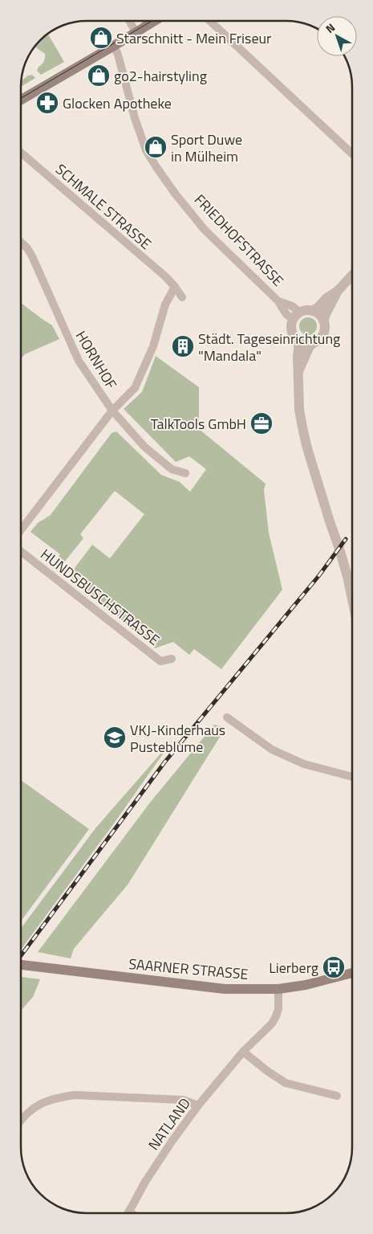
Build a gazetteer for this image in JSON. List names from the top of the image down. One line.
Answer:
{"streets":{"main road":["SAARNER STRASSE"],"street":["SCHMALE STRASSE","FRIEDHOFSTRASSE","HORNHOF","HUNDSBUSCHSTRASSE","NATLAND"]},"crossings":[["SAARNER STRASSE","NATLAND"]],"places":{"shop":["Starschnitt - Mein Friseur","go2-hairstyling","Sport Duwe in Mülheim"],"pharmacy":["Glocken Apotheke"],"building":["Städt. Tageseinrichtung \"Mandala\""],"office":["TalkTools GmbH"],"school or university":["VKJ-Kinderhaus Pusteblume"],"bus stop":["Lierberg"]},"north":"top left"}
